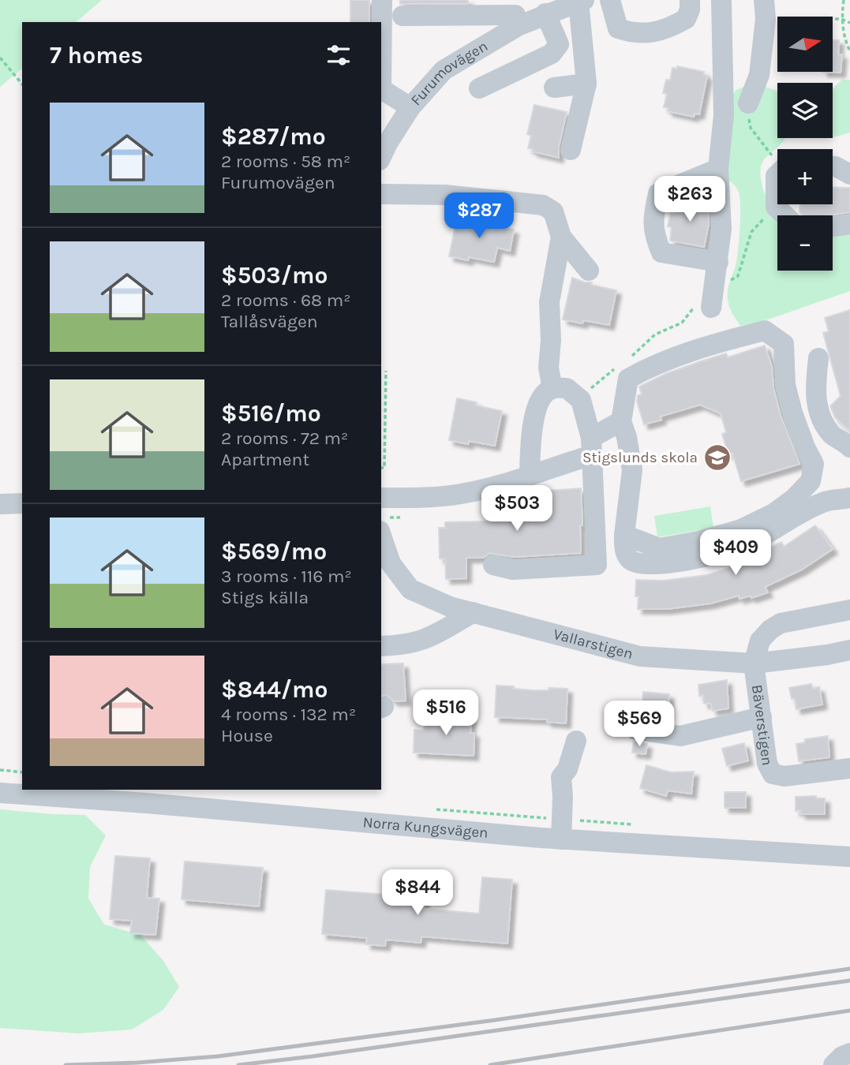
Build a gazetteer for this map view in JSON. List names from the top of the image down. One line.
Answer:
{"streets":{"street":["Furumovägen","Vallarstigen","Bäverstigen","Norra Kungsvägen"]},"crossings":[["Vallarstigen","Bäverstigen"]],"places":{"school or university":["Stigslunds skola"]},"north":"right","page":{"map_buttons":["+","−"],"heading":"7 homes","list":[{"name":"$287/mo","note":"2 rooms · 58 m² · Furumovägen"},{"name":"$503/mo","note":"2 rooms · 68 m² · Tallåsvägen"},{"name":"$516/mo","note":"2 rooms · 72 m² · Apartment"},{"name":"$569/mo","note":"3 rooms · 116 m² · Stigs källa"},{"name":"$844/mo","note":"4 rooms · 132 m² · House"}],"price":["$263","$287","$503","$409","$516","$569","$844"]}}
